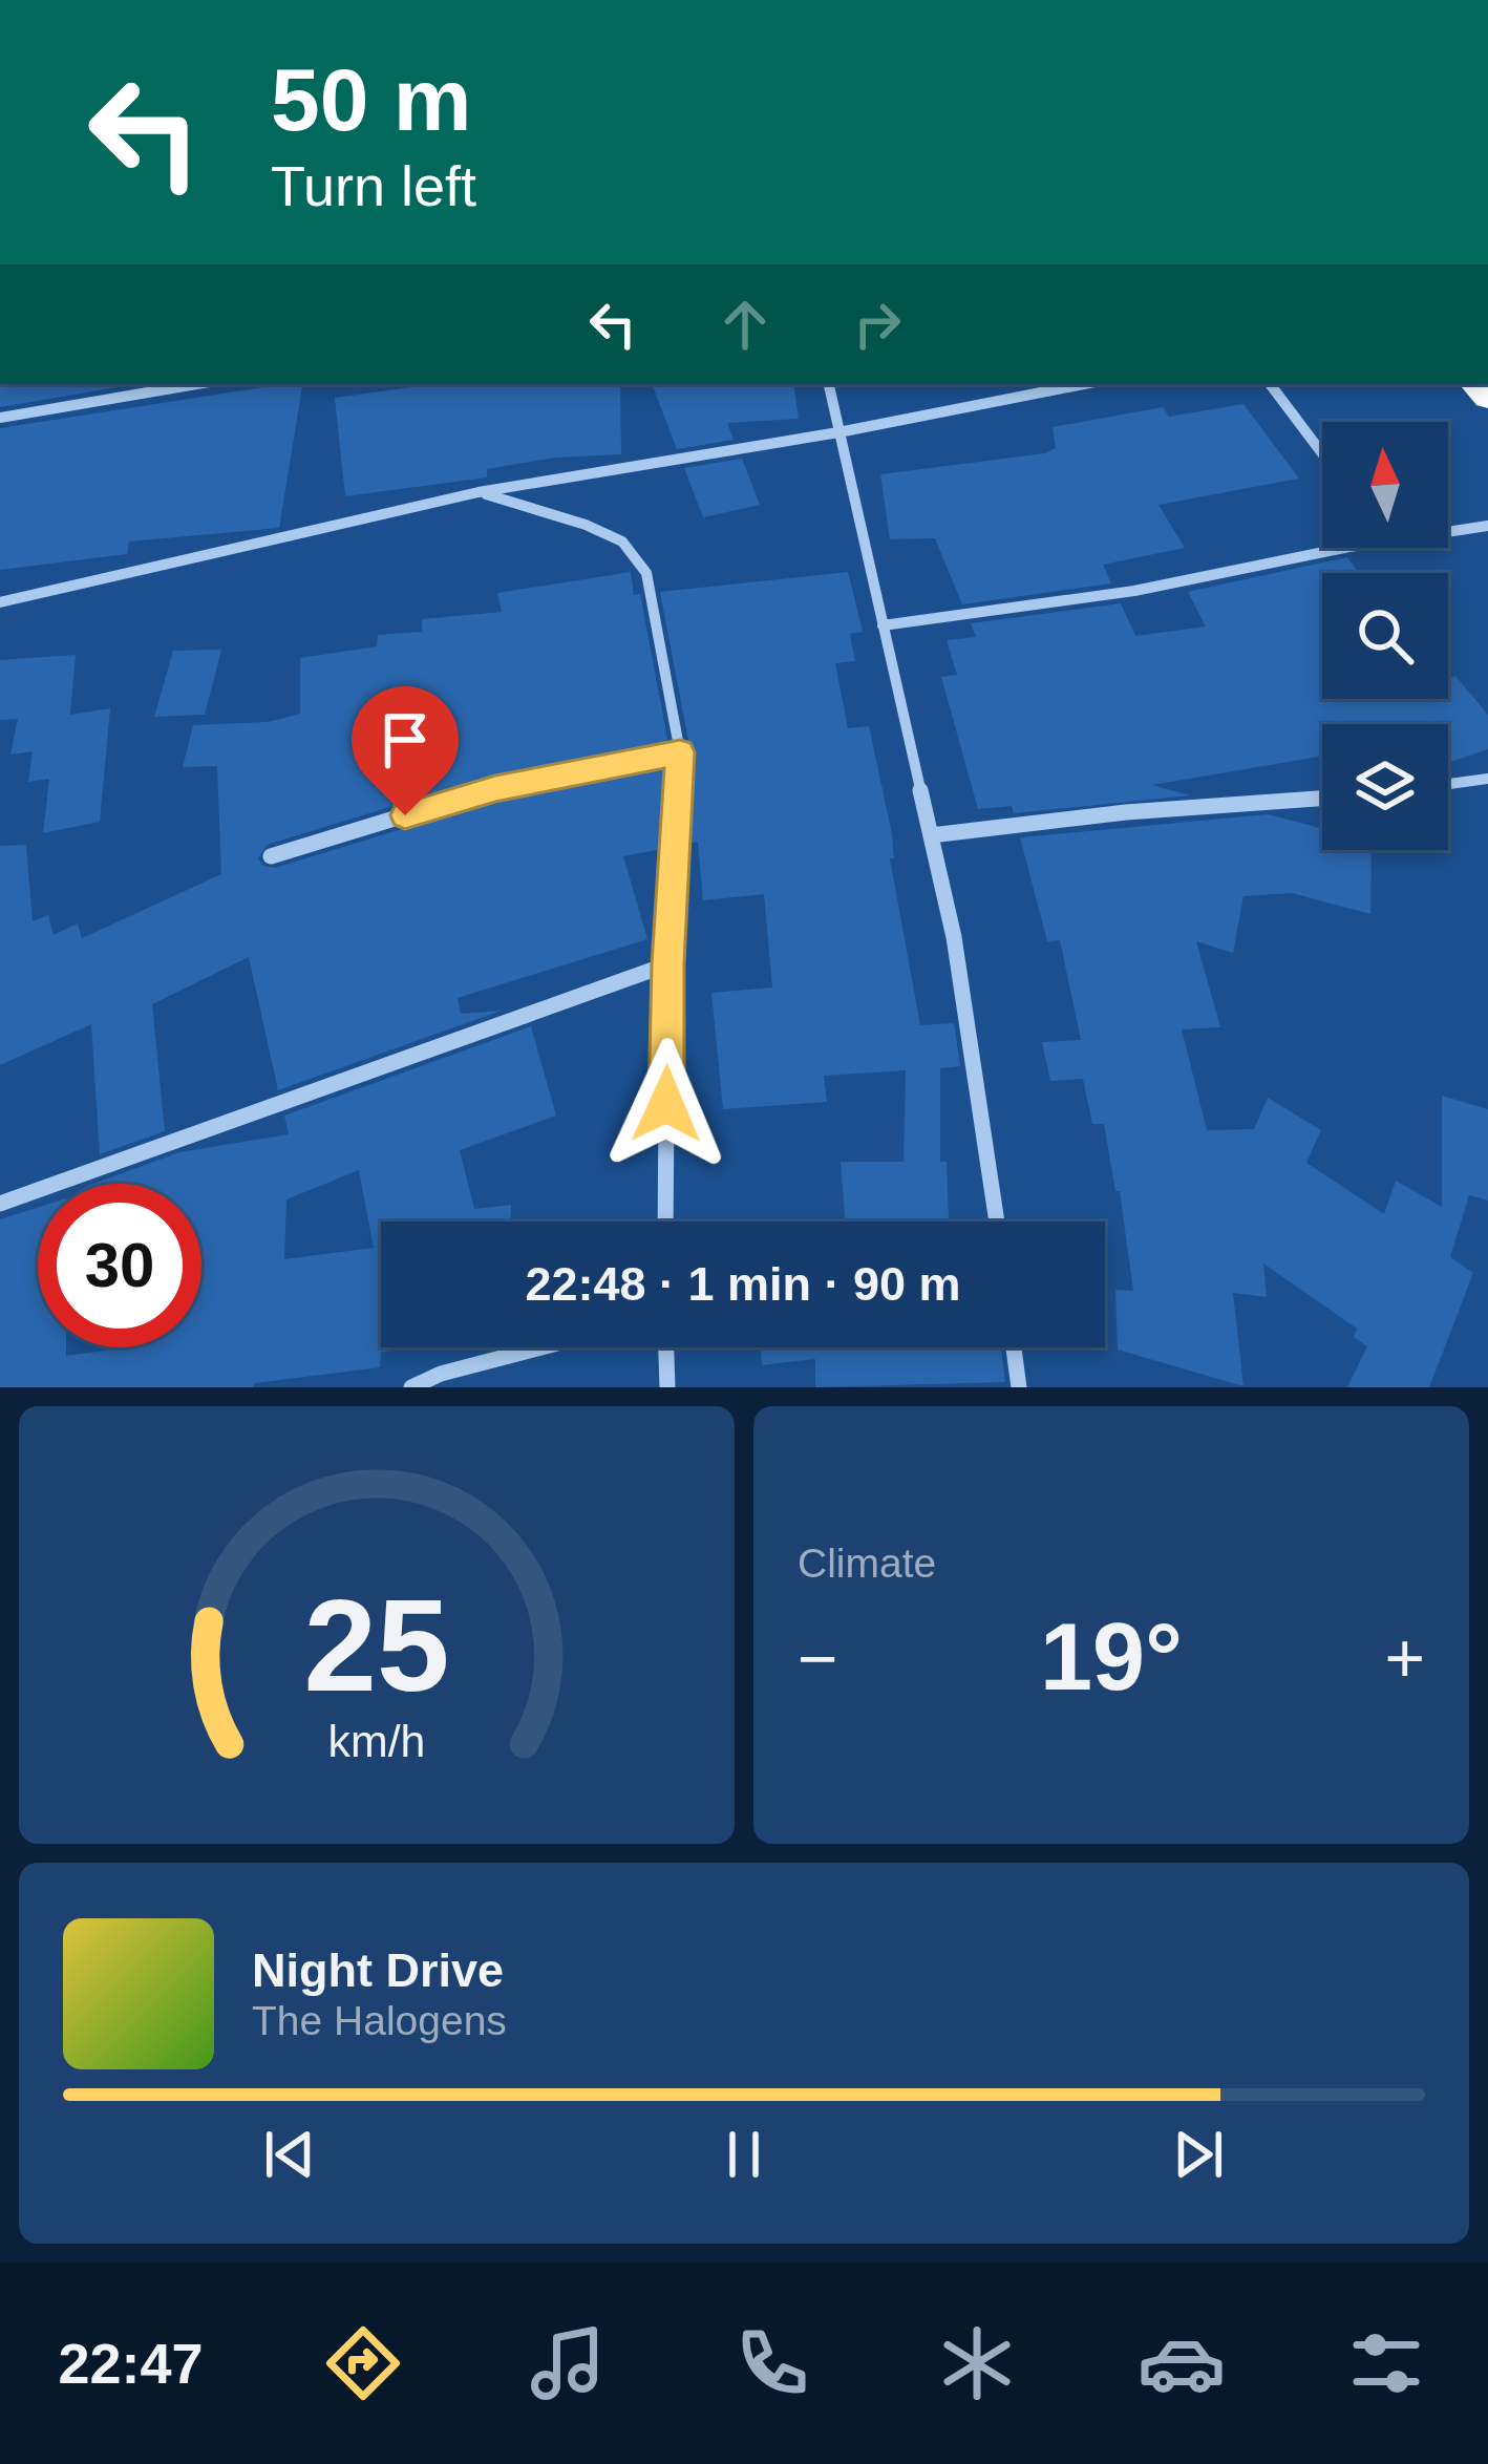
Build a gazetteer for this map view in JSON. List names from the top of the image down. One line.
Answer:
{"north":"top","page":{"turn":["50 m","Turn left"],"limit":"30","trip":"22:48 · 1 min · 90 m","tile":"Climate","heat":["−","19°","+"],"song":["Night Drive","The Halogens"],"tabs":"22:47","gauge":["25","km/h"]}}
